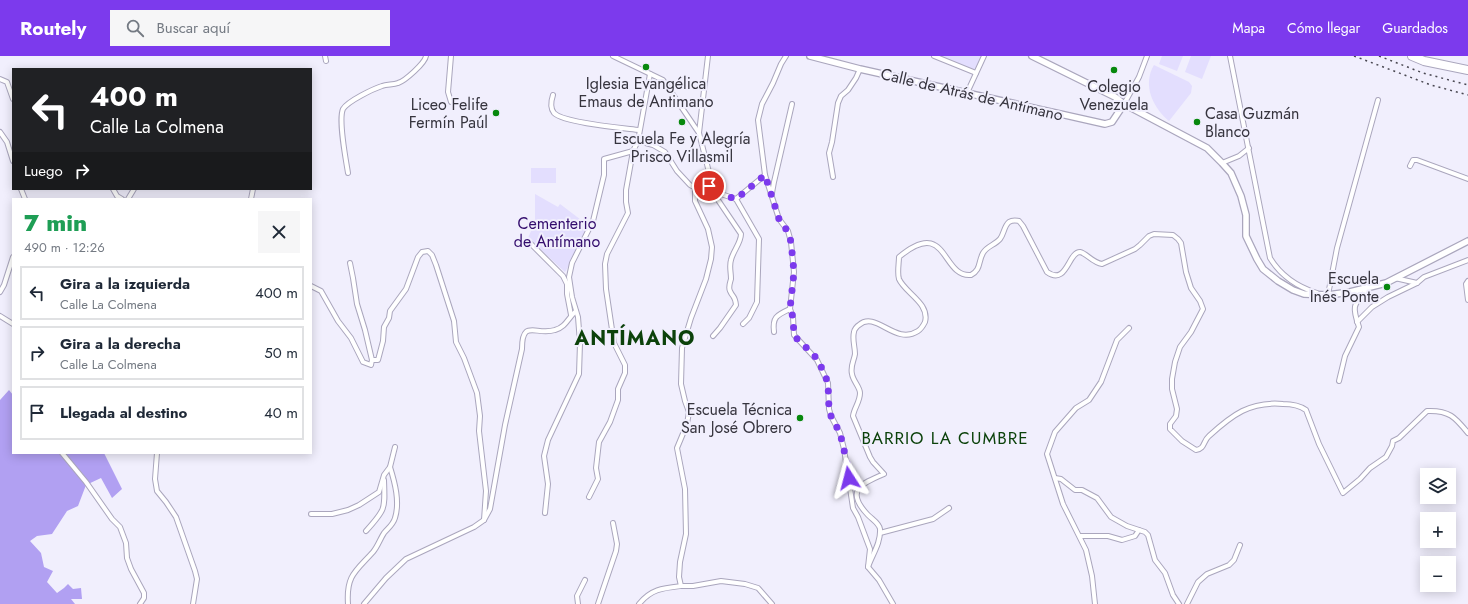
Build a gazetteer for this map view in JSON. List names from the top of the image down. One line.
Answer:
{"streets":{"street":["Calle de Atrás de Antímano"]},"districts":["ANTÍMANO","BARRIO LA CUMBRE"],"parks":["Cementerio de Antímano"],"places":["Iglesia Evangélica Emaus de Antimano","Colegio Venezuela","Liceo Felife Fermín Paúl","Escuela Fe y Alegría Prisco Villasmil","Casa Guzmán Blanco","Escuela Inés Ponte","Escuela Técnica San José Obrero"],"page":{"header":"Routely","search":"Buscar aquí","nav":["Mapa","Cómo llegar","Guardados"],"turn":["400 m","Calle La Colmena"],"then":"Luego","heading":["7 min","490 m · 12:26"],"list":[{"name":"Gira a la izquierda","note":"Calle La Colmena","value":"400 m"},{"name":"Gira a la derecha","note":"Calle La Colmena","value":"50 m"},{"name":"Llegada al destino","value":"40 m"}],"map_buttons":["+","−"]}}
